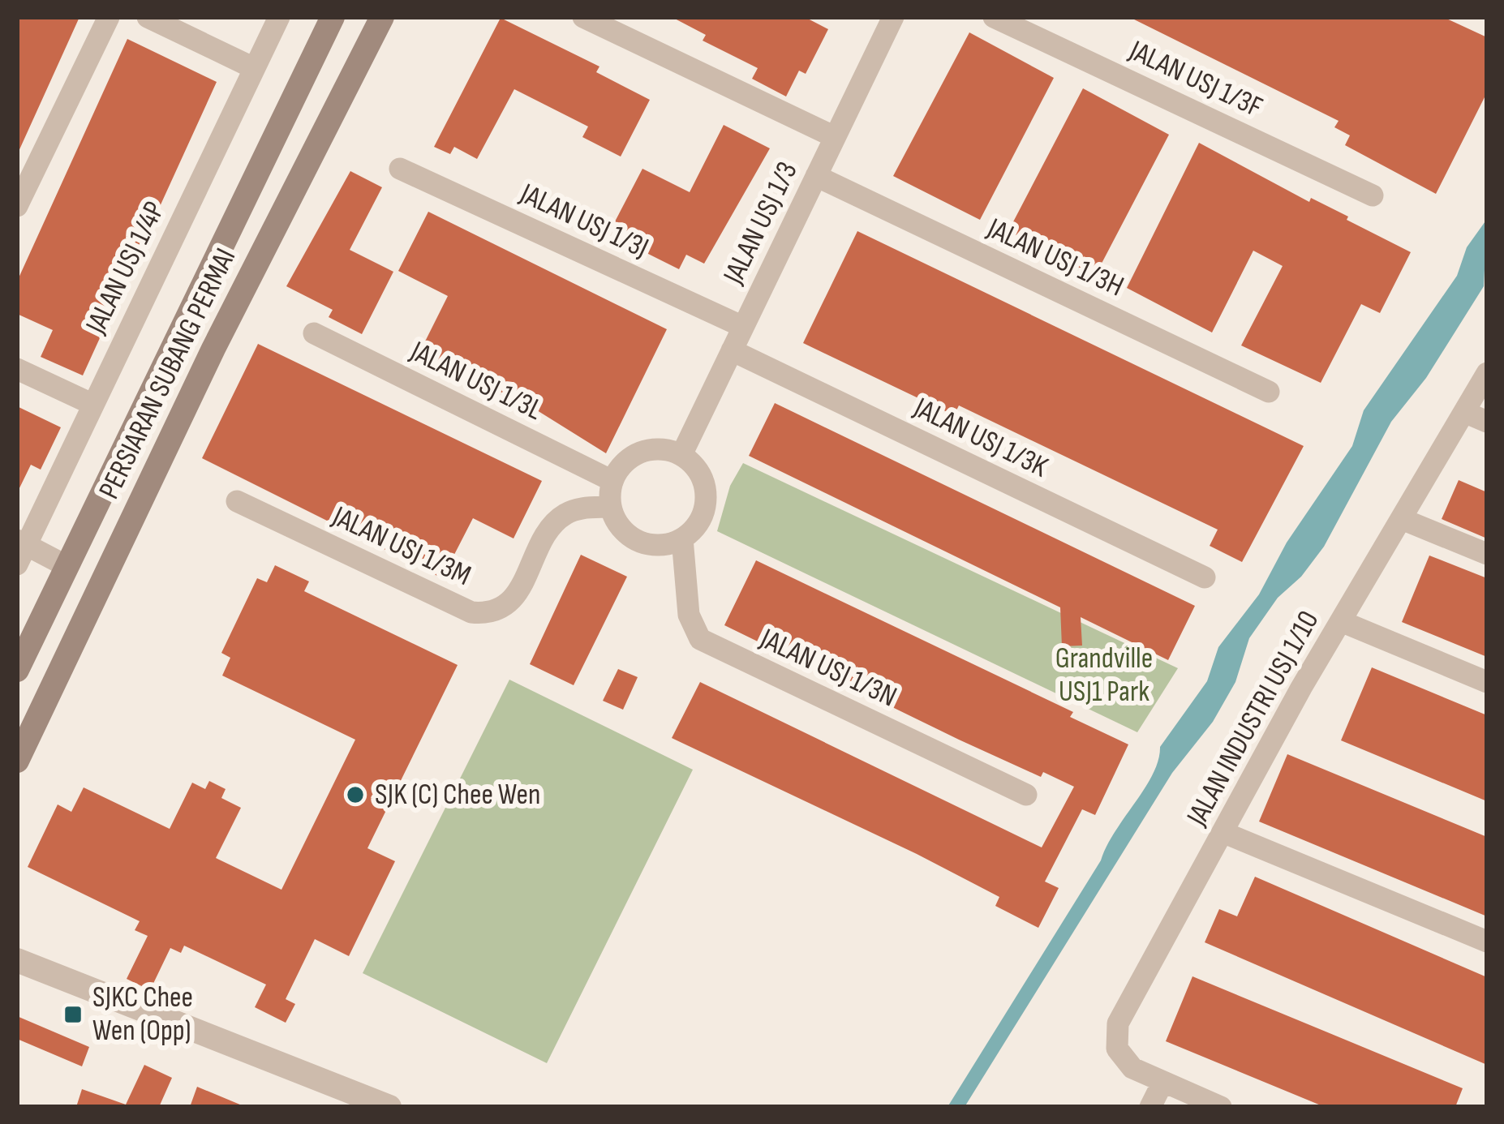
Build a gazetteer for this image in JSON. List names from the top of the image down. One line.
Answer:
{"streets":{"main road":["PERSIARAN SUBANG PERMAI"],"street":["JALAN USJ 1/3F","JALAN USJ 1/3J","JALAN USJ 1/3","JALAN USJ 1/3H","JALAN USJ 1/4P","JALAN USJ 1/3L","JALAN USJ 1/3K","JALAN USJ 1/3M","JALAN USJ 1/3N","JALAN INDUSTRI USJ 1/10"]},"crossings":[["JALAN USJ 1/3J","JALAN USJ 1/3"],["JALAN USJ 1/3","JALAN USJ 1/3H"],["JALAN USJ 1/3","JALAN USJ 1/3L"],["JALAN USJ 1/3","JALAN USJ 1/3K"],["JALAN USJ 1/3","JALAN USJ 1/3M"],["JALAN USJ 1/3","JALAN USJ 1/3N"],["JALAN USJ 1/3L","JALAN USJ 1/3M"],["JALAN USJ 1/3L","JALAN USJ 1/3N"],["JALAN USJ 1/3M","JALAN USJ 1/3N"]],"parks":["Grandville USJ1 Park"],"places":{"other":["SJK (C) Chee Wen"],"transit":["SJKC Chee Wen (Opp)"]}}
